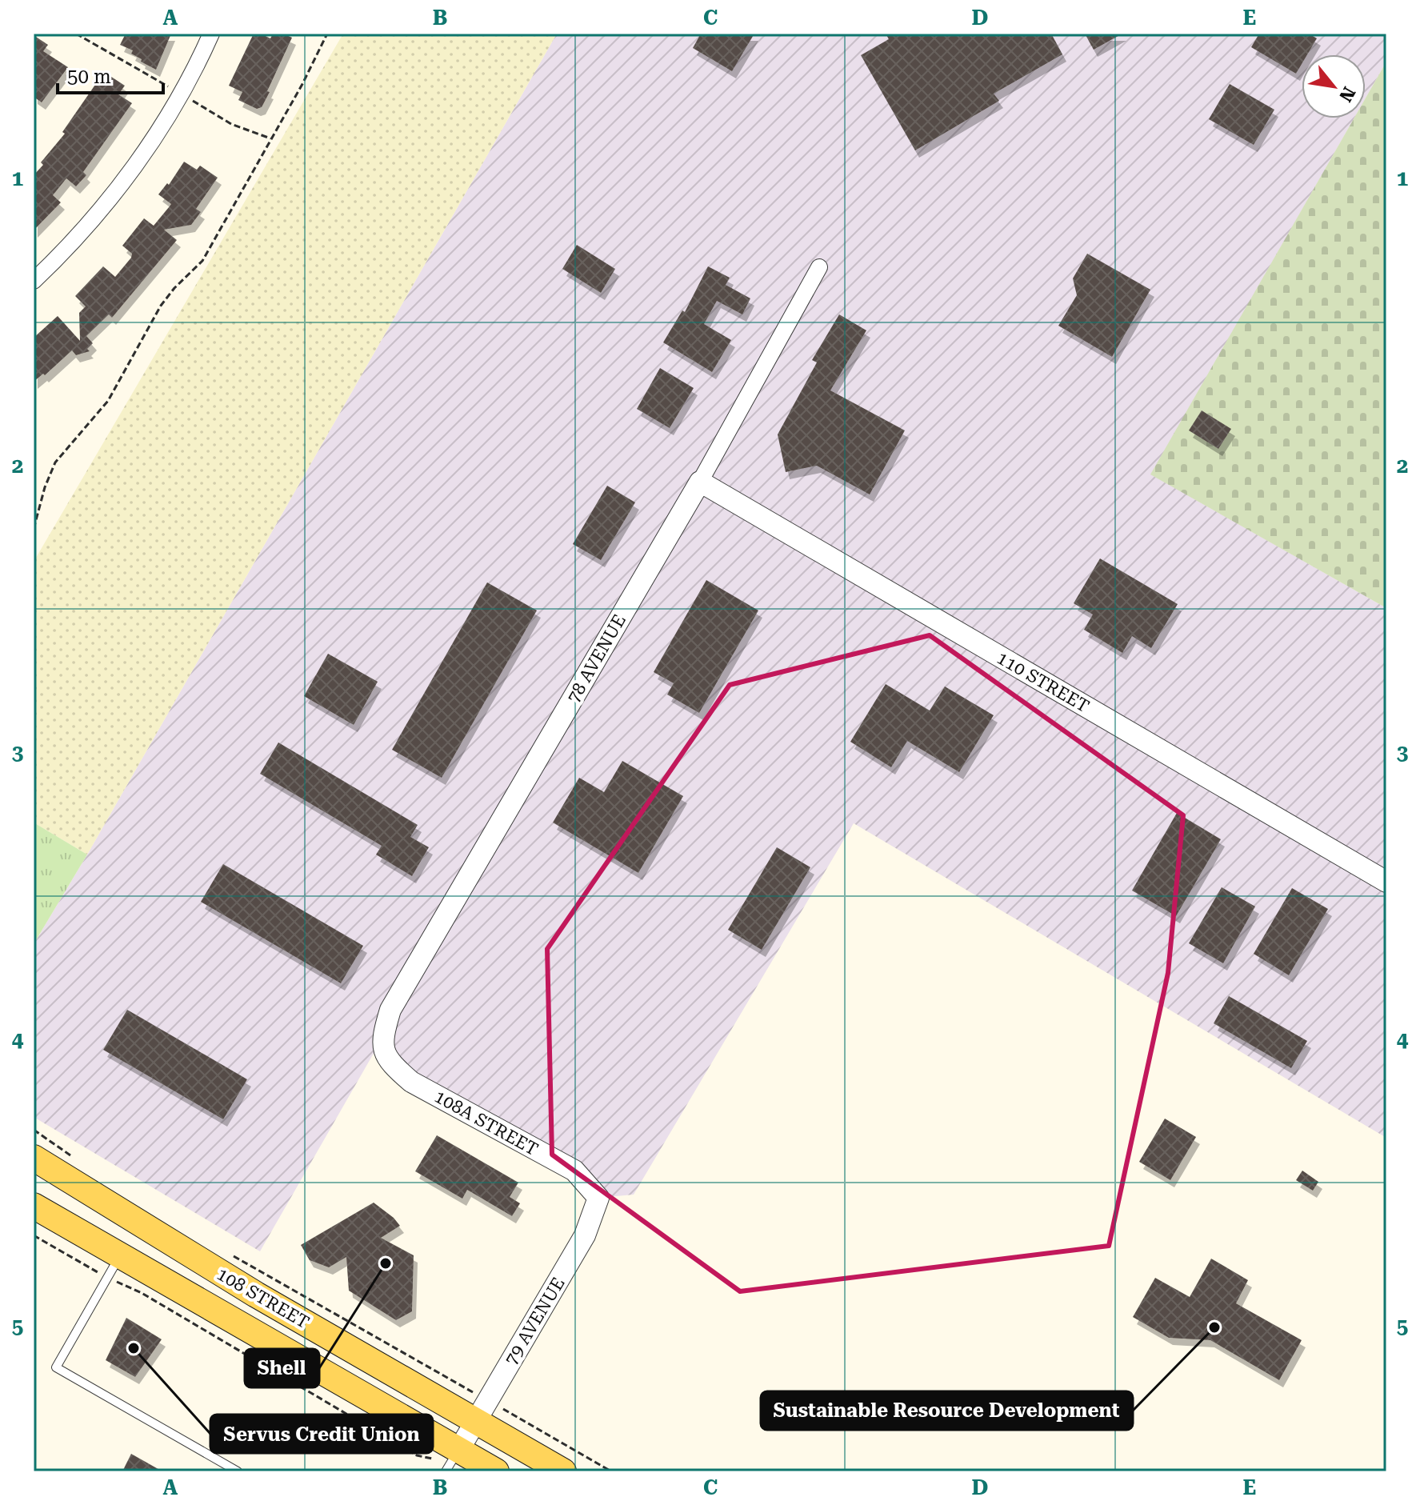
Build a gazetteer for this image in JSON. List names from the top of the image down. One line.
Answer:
{"streets":{"main road":["108 STREET"],"street":["78 AVENUE","110 STREET","108A STREET","79 AVENUE"]},"crossings":[["78 AVENUE","110 STREET"],["78 AVENUE","108A STREET"],["108A STREET","79 AVENUE"],["108 STREET","79 AVENUE"]],"places":["Shell","Sustainable Resource Development","Servus Credit Union"],"scale_bar":"50 m","north":"bottom right","grid":{"columns":["A","B","C","D","E"],"rows":["1","2","3","4","5"]}}
